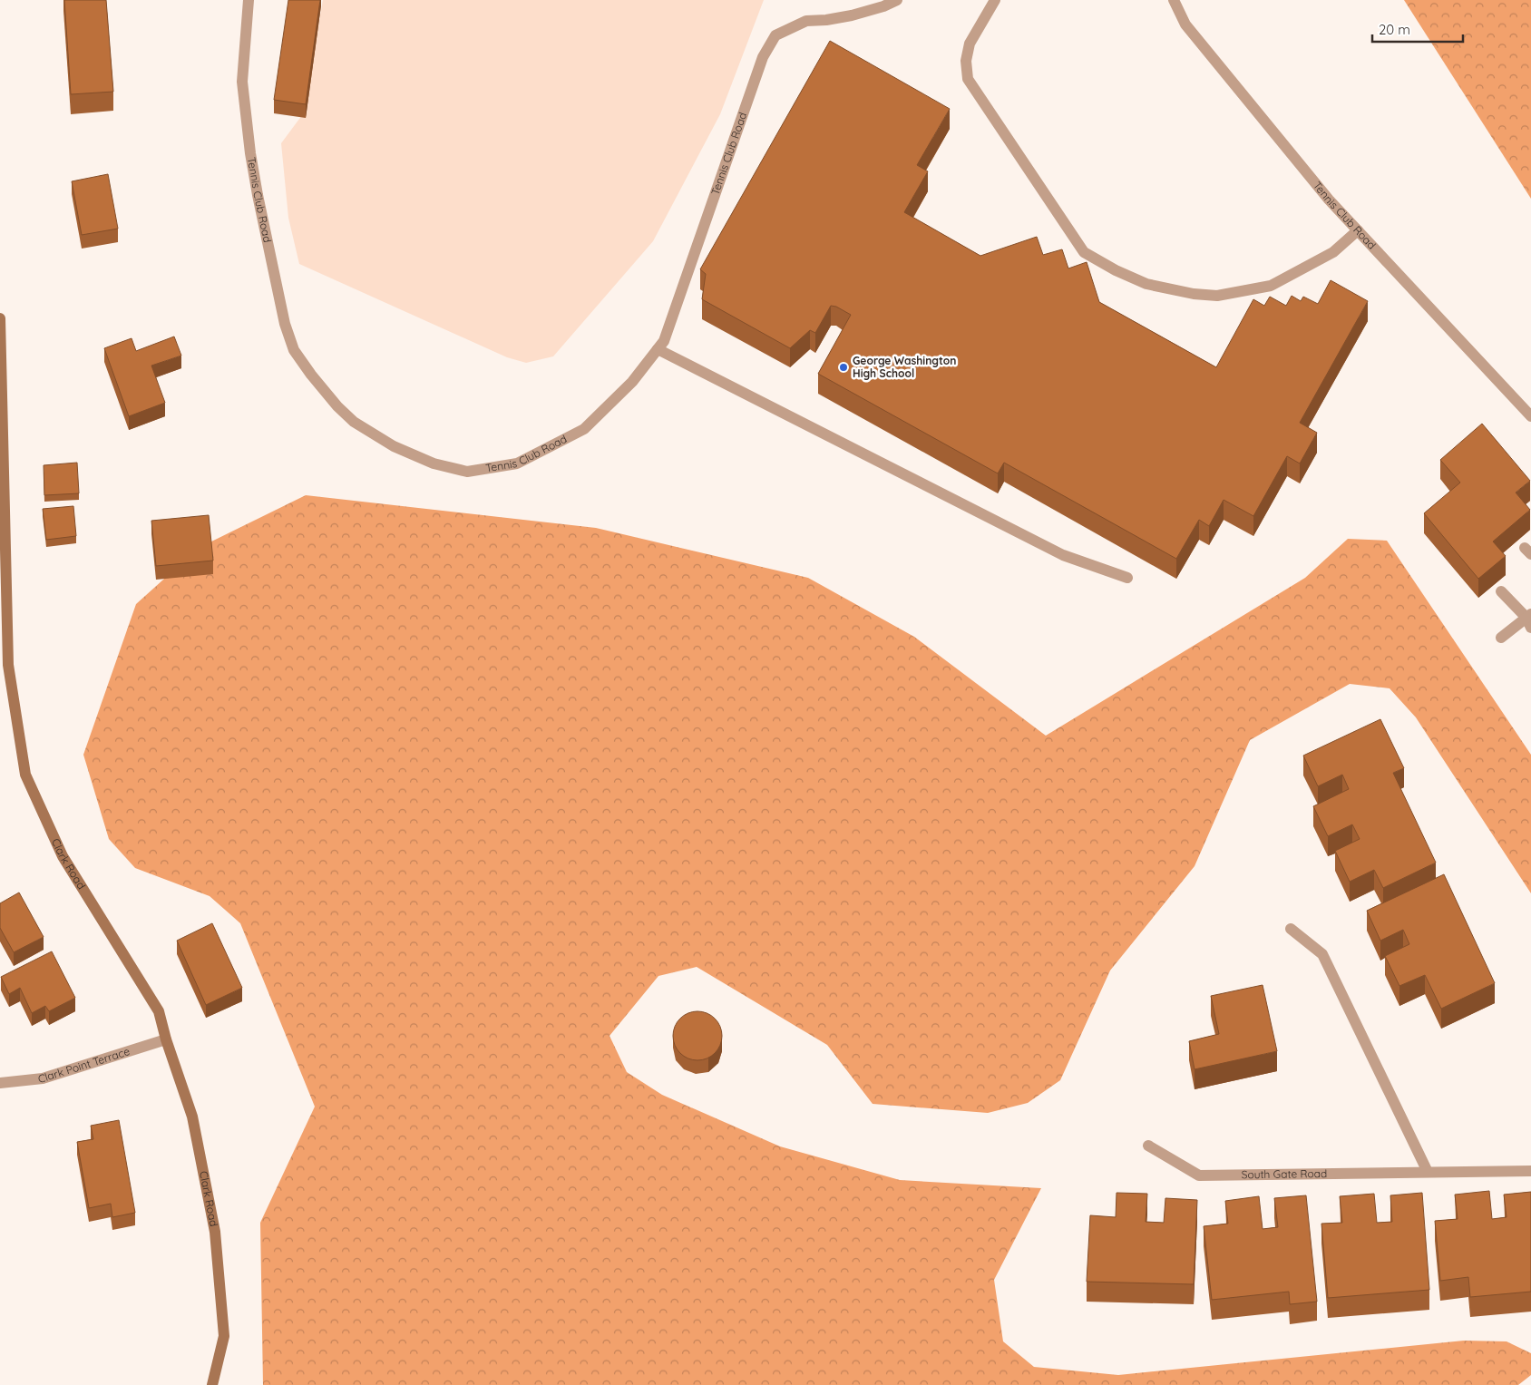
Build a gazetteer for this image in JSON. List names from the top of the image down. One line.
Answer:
{"streets":{"street":["Tennis Club Road","Clark Road","Clark Point Terrace","South Gate Road"]},"crossings":[["Clark Road","Clark Point Terrace"]],"places":["George Washington High School"],"scale_bar":"20 m"}
